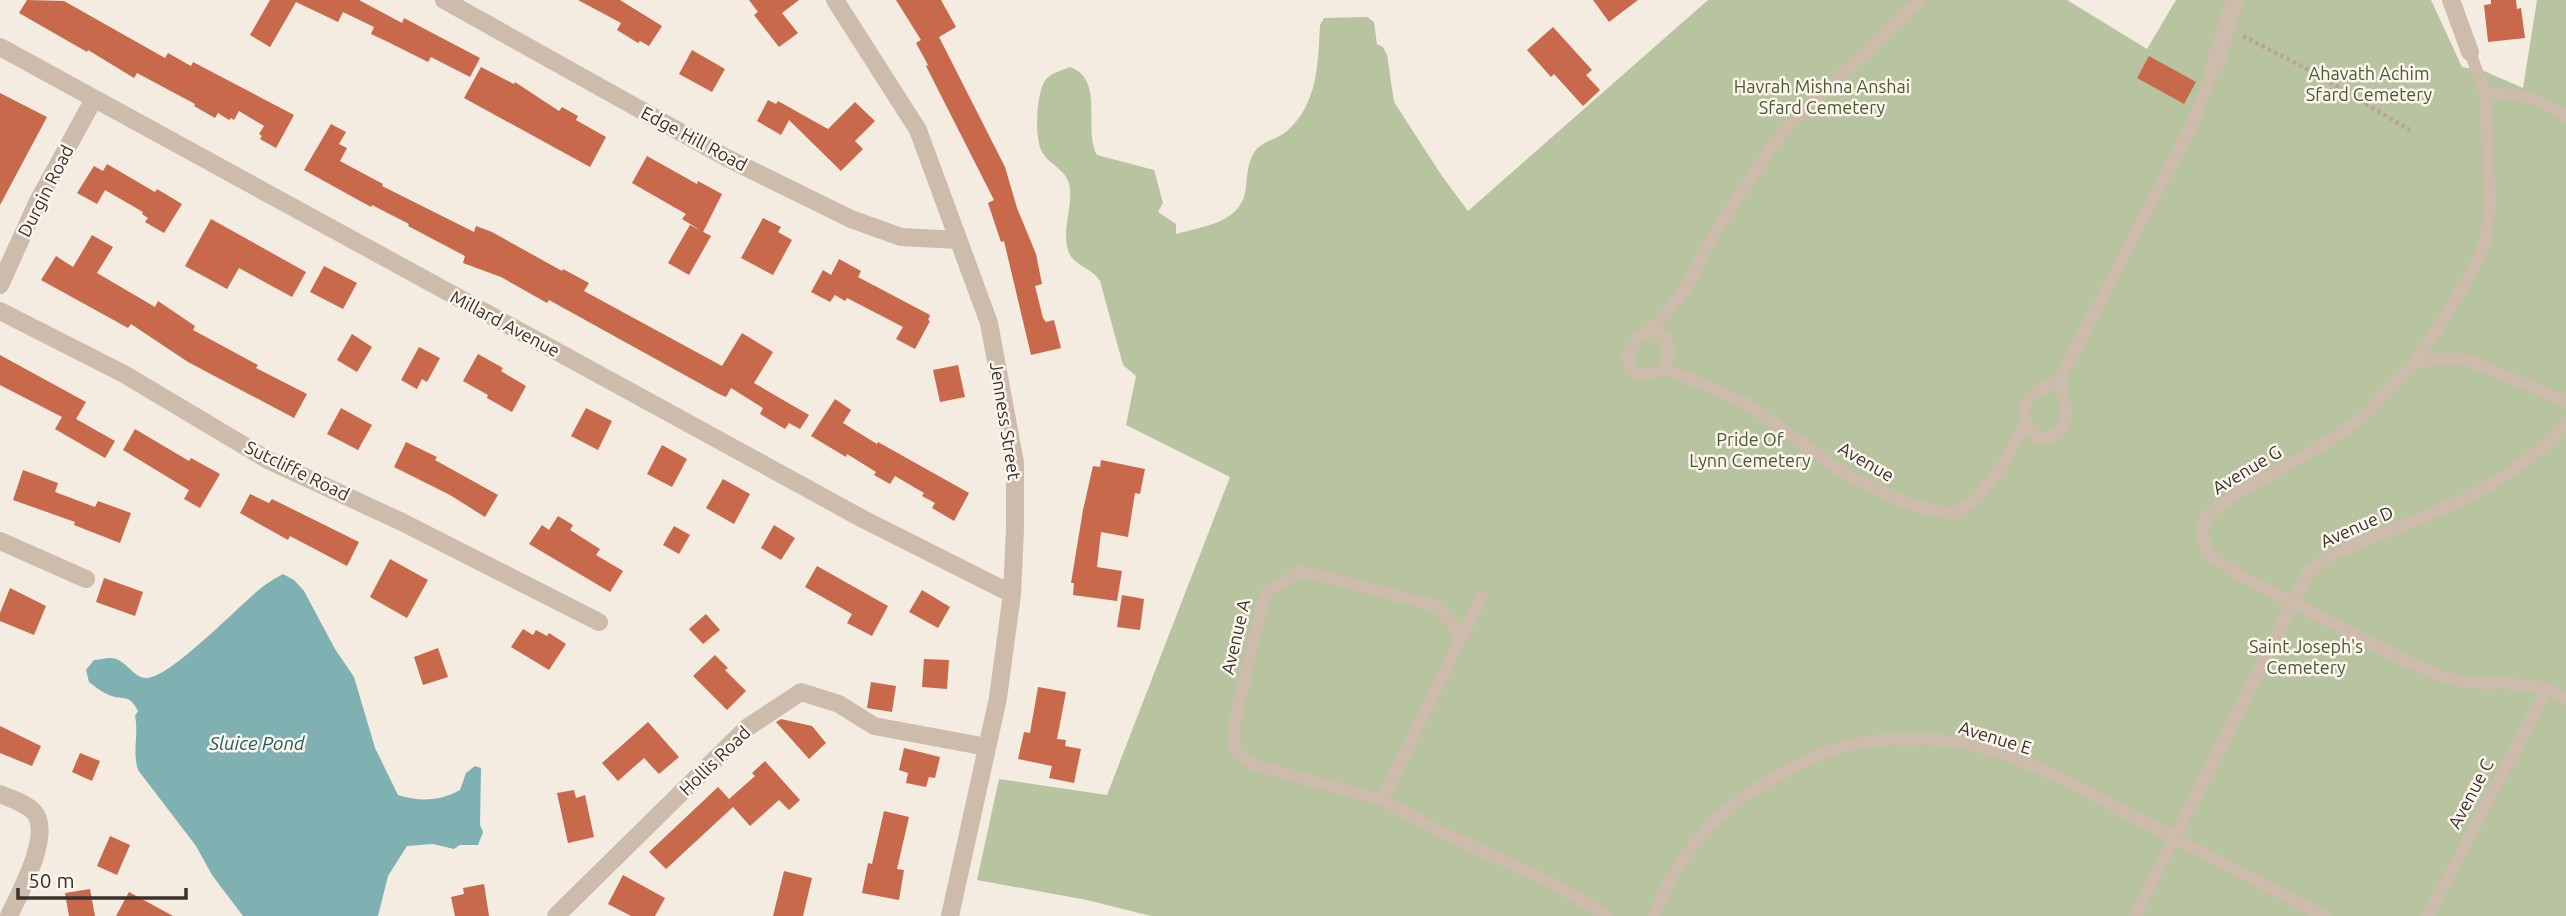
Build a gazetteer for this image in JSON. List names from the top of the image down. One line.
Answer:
{"streets":{"street":["Edge Hill Road","Durgin Road","Millard Avenue","Jenness Street","Sutcliffe Road","Hollis Road"],"lane":["Avenue","Avenue G","Avenue D","Avenue A","Avenue E","Avenue C"]},"crossings":[["Edge Hill Road","Jenness Street"],["Durgin Road","Millard Avenue"],["Millard Avenue","Jenness Street"],["Jenness Street","Hollis Road"],["Avenue G","Avenue D"],["Avenue G","Avenue C"],["Avenue D","Avenue E"]],"water":["Sluice Pond"],"parks":["Ahavath Achim Sfard Cemetery","Havrah Mishna Anshai Sfard Cemetery","Pride Of Lynn Cemetery","Saint Joseph's Cemetery"],"scale_bar":"50 m"}
